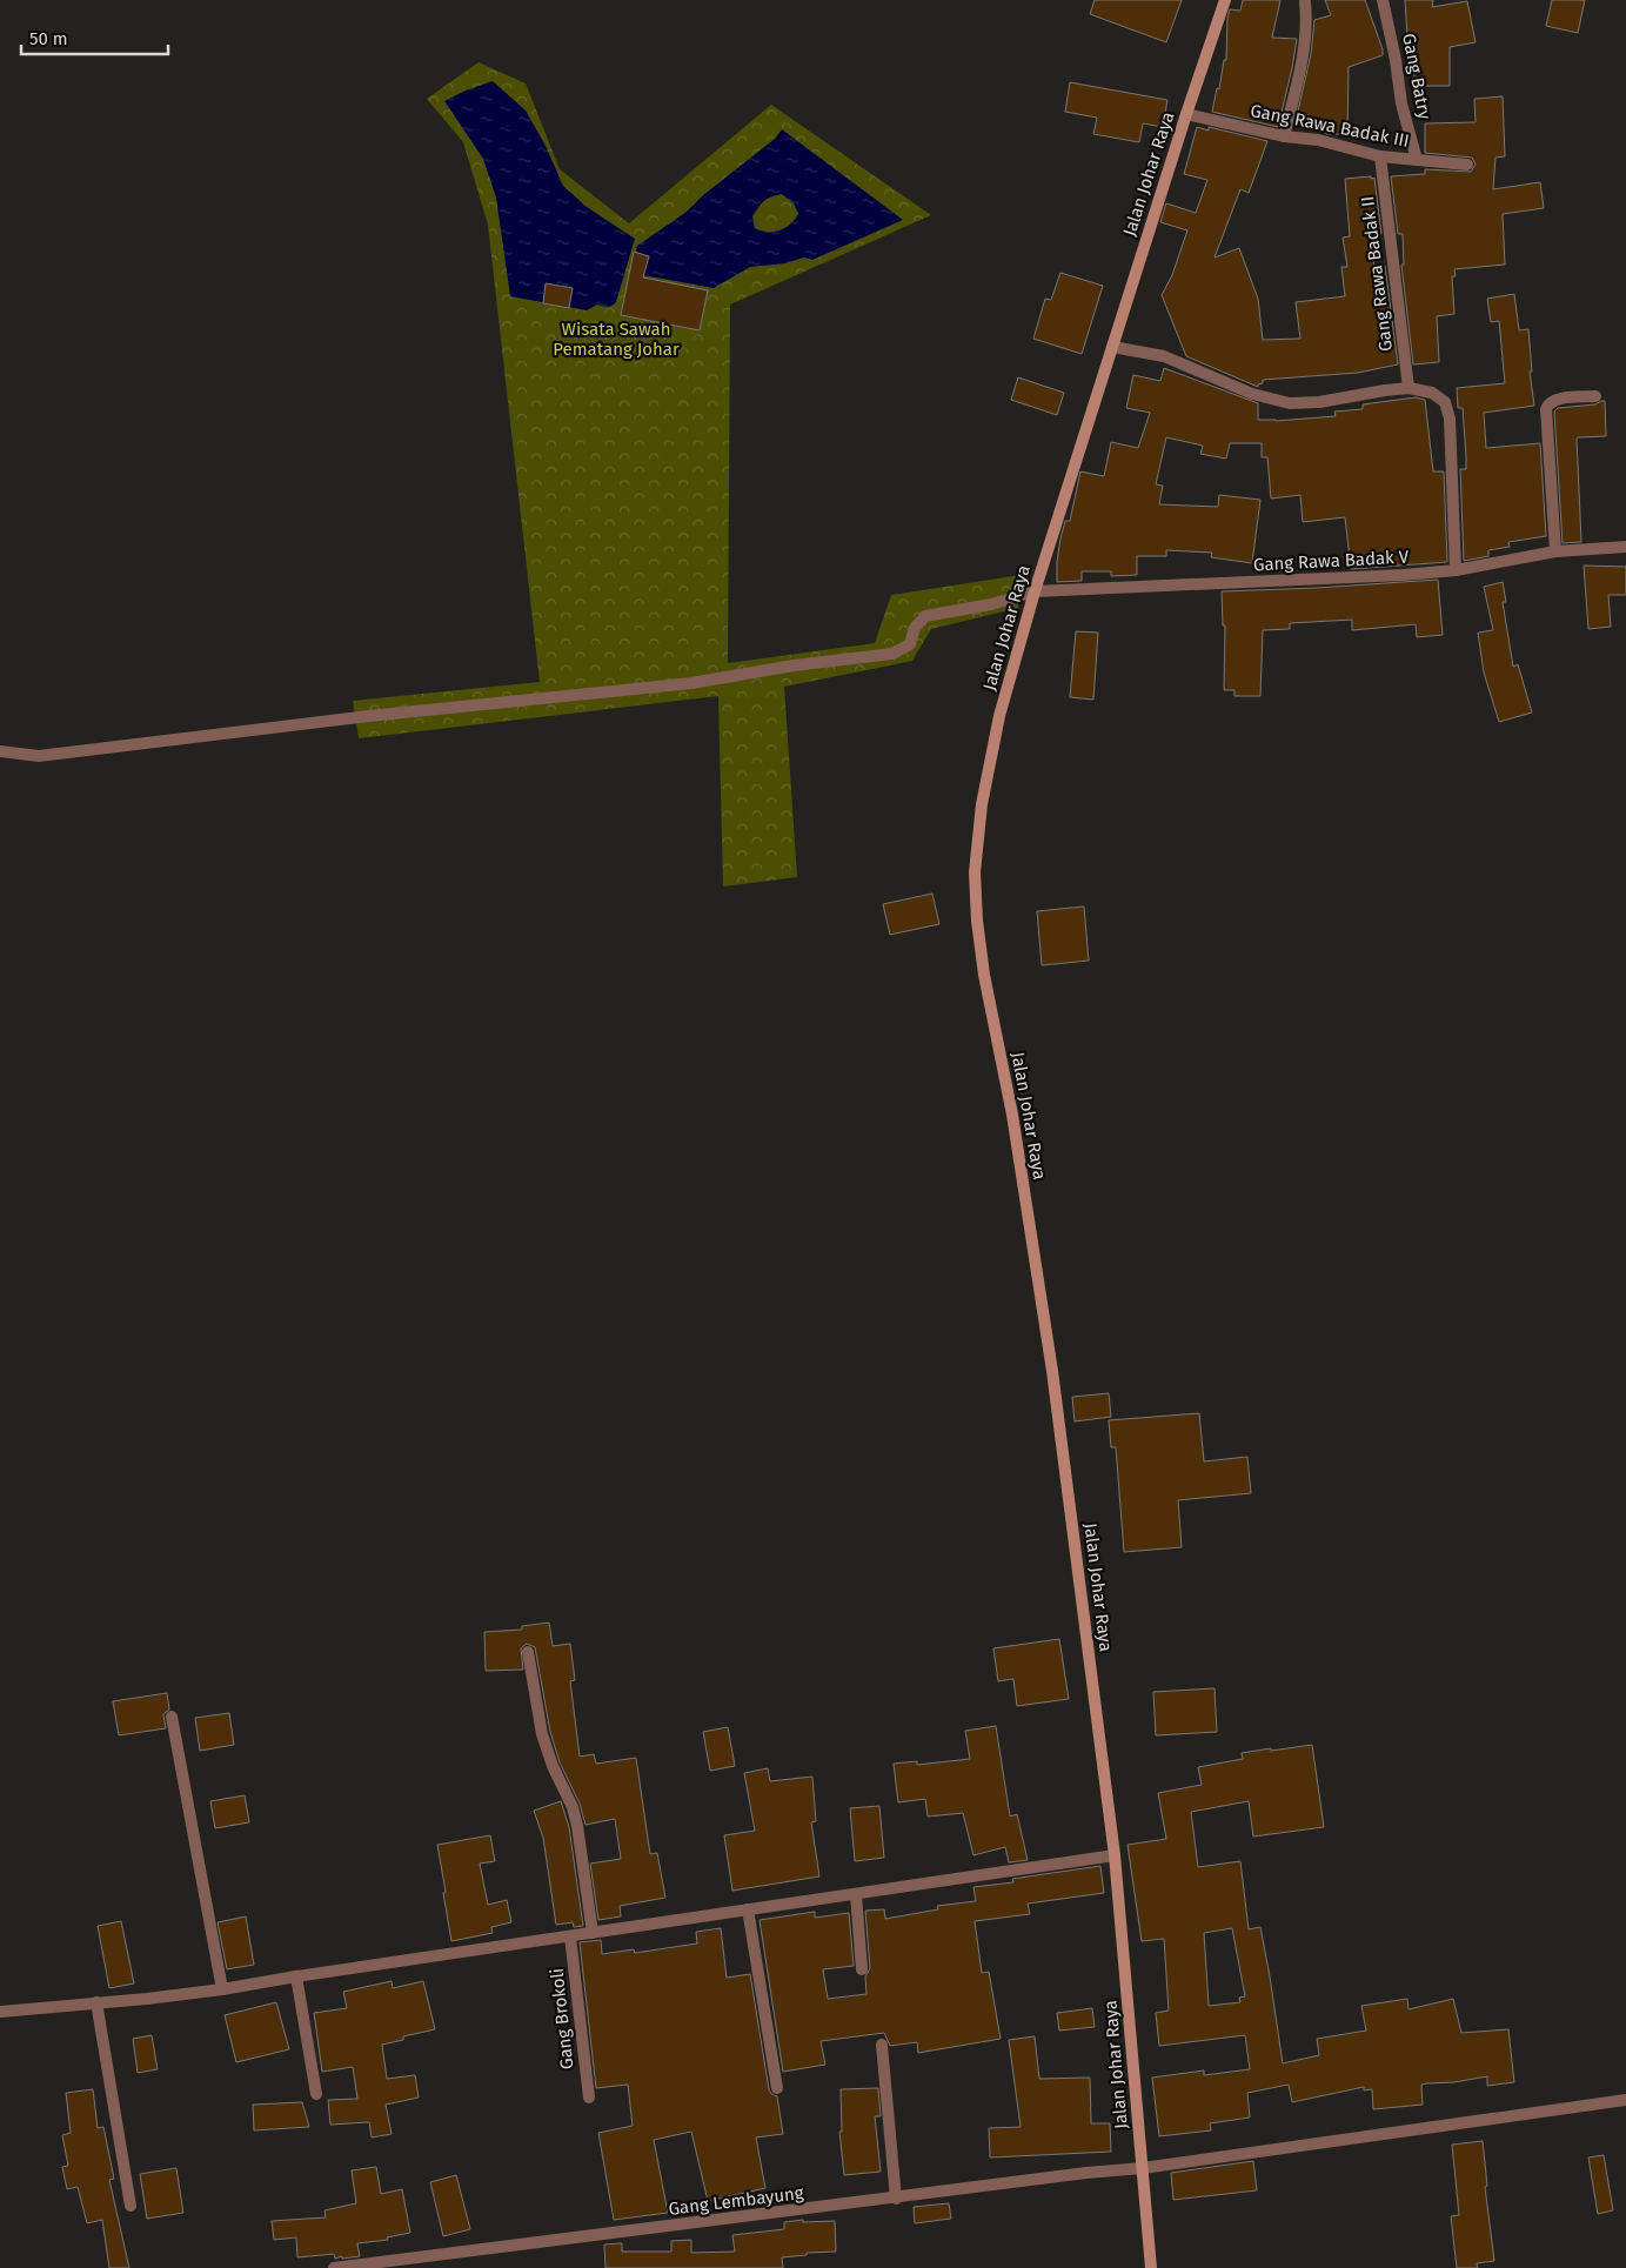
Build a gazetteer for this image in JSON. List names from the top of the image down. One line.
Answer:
{"streets":{"street":["Gang Batry","Gang Rawa Badak III","Jalan Johar Raya","Gang Rawa Badak II","Gang Rawa Badak V","Gang Brokoli","Gang Lembayung"]},"crossings":[["Gang Batry","Gang Rawa Badak III"],["Gang Rawa Badak III","Jalan Johar Raya"],["Gang Rawa Badak III","Gang Rawa Badak II"],["Jalan Johar Raya","Gang Rawa Badak V"],["Jalan Johar Raya","Gang Lembayung"]],"parks":["Wisata Sawah Pematang Johar"],"scale_bar":"50 m"}
